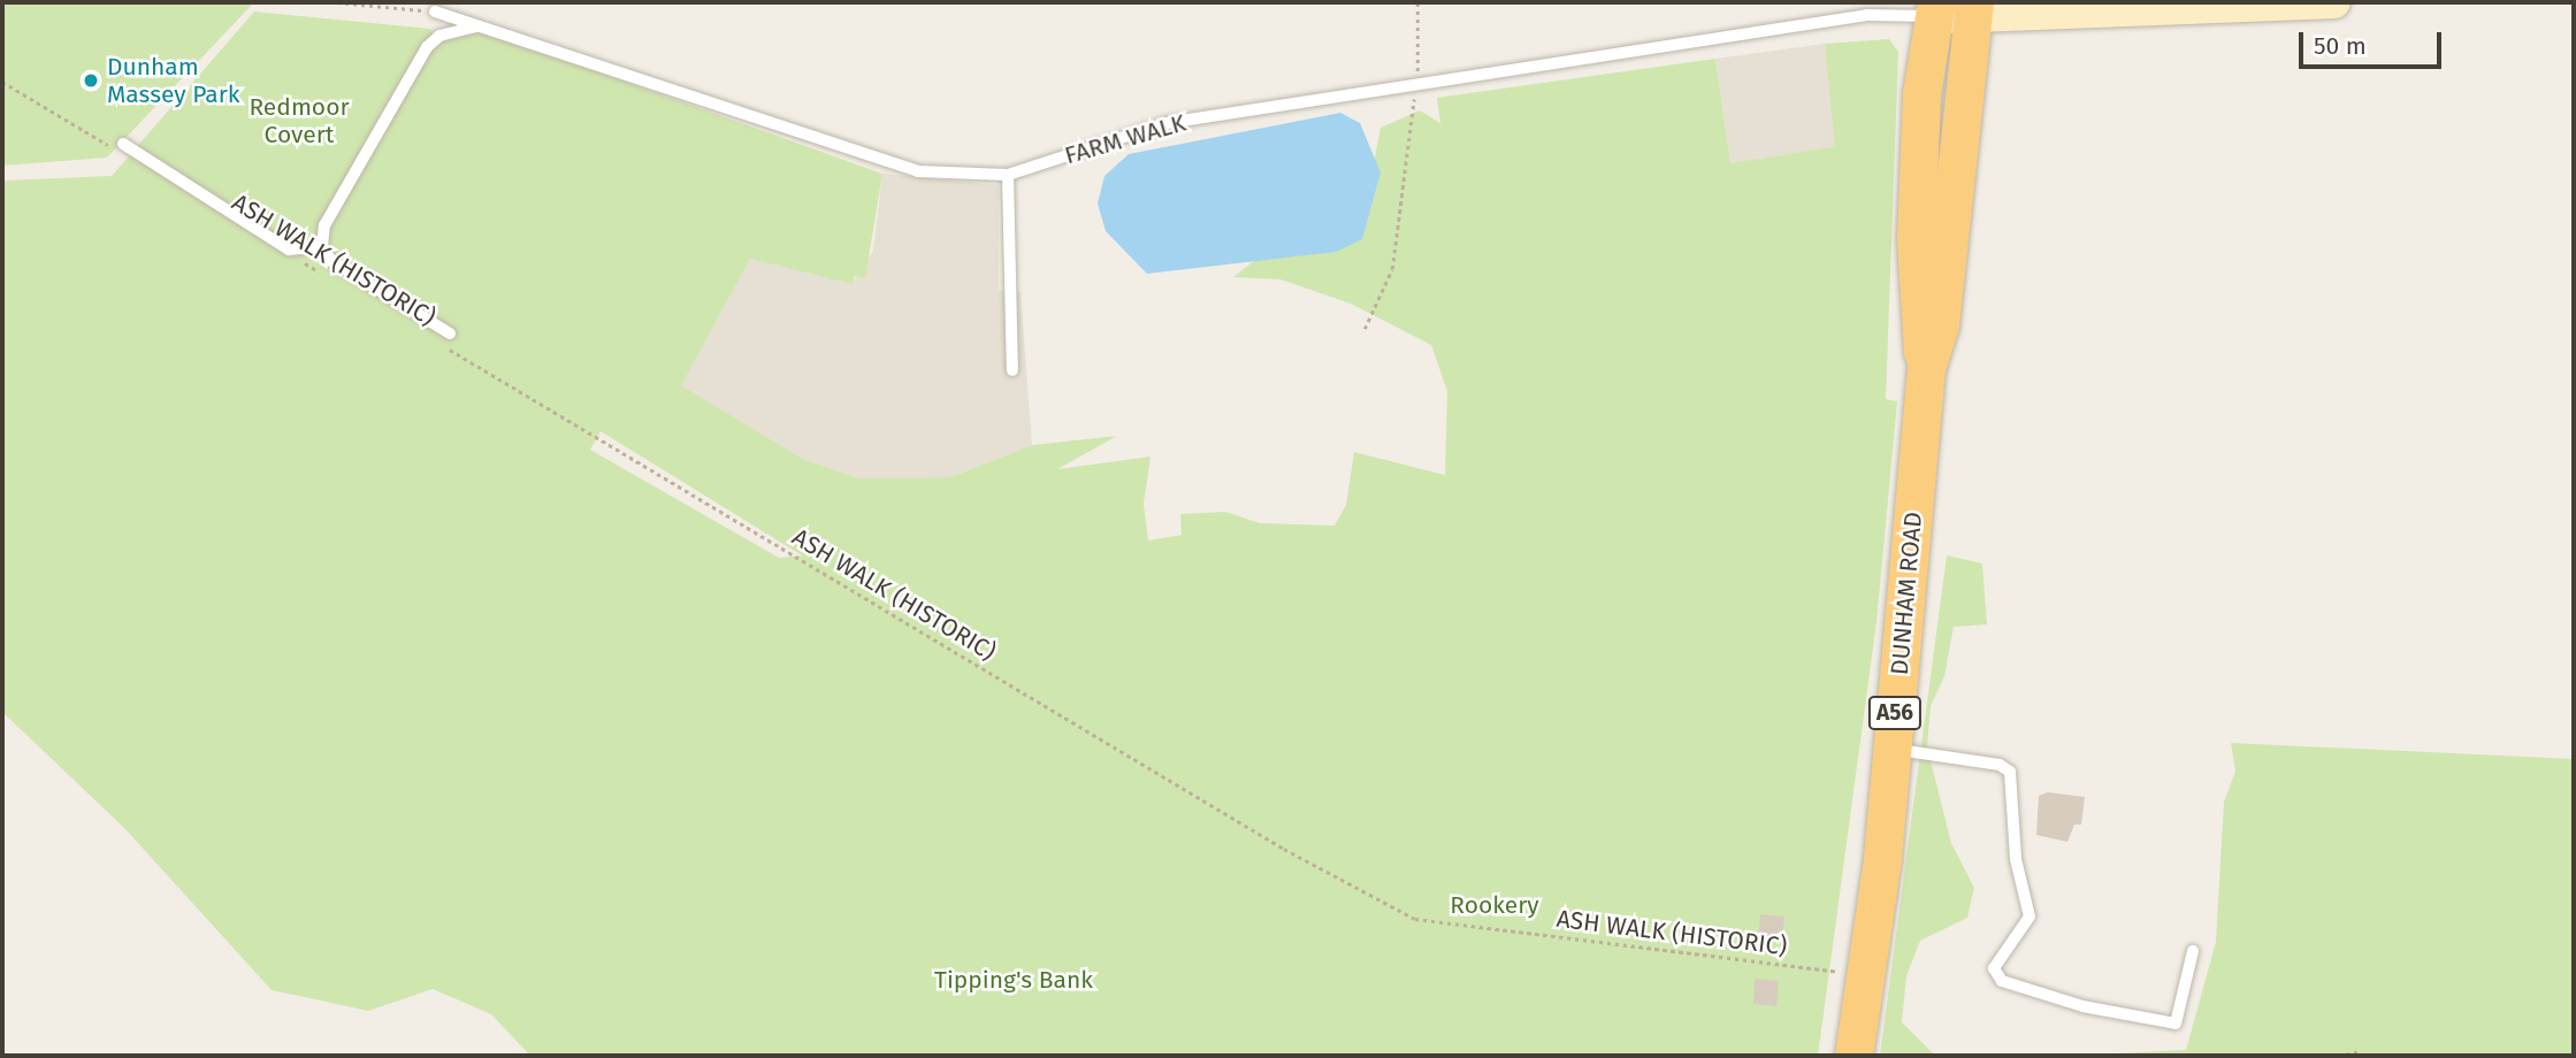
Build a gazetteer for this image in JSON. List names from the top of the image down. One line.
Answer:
{"streets":{"highway":["DUNHAM ROAD","A56"],"lane":["FARM WALK"],"path":["ASH WALK (HISTORIC)"]},"crossings":[["FARM WALK","DUNHAM ROAD"]],"parks":["Redmoor Covert","Rookery","Tipping's Bank"],"places":["Dunham Massey Park"],"scale_bar":"50 m"}
